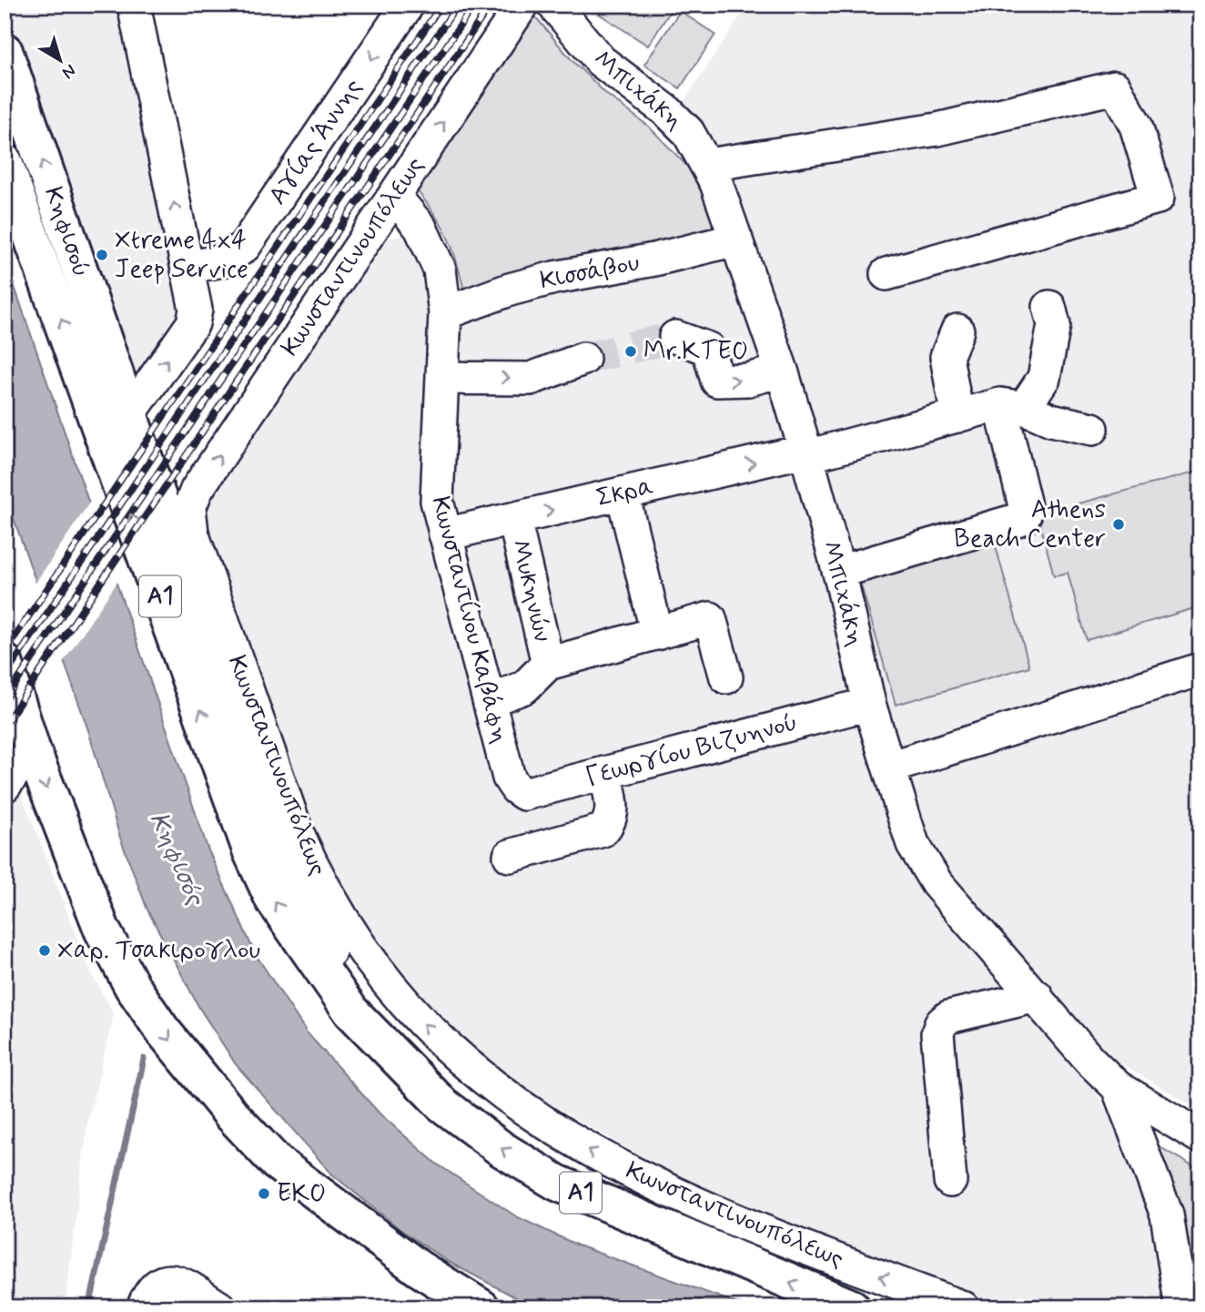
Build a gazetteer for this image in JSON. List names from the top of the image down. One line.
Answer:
{"streets":{"main road":["Κηφισού","Α1"],"street":["Μπιχάκη","Αγίας Άννης","Κωνσταντινουπόλεως","Κισσάβου","Σκρα","Μυκηνών","Κωνσταντίνου Καβάφη","Γεωργίου Βιζυηνού"]},"crossings":[["Μπιχάκη","Κισσάβου"],["Μπιχάκη","Σκρα"],["Μπιχάκη","Γεωργίου Βιζυηνού"],["Κηφισού","Α1"],["Κωνσταντινουπόλεως","Κωνσταντίνου Καβάφη"],["Κισσάβου","Κωνσταντίνου Καβάφη"],["Σκρα","Μυκηνών"],["Σκρα","Κωνσταντίνου Καβάφη"],["Κωνσταντίνου Καβάφη","Γεωργίου Βιζυηνού"]],"one_way":["Αγίας Άννης"],"water":["Κηφισός"],"places":["Xtreme 4x4 Jeep Service","Mr.KTEO","Athens Beach Center","Χαρ. Τσακιρογλου","EKO"],"north":"bottom right"}
